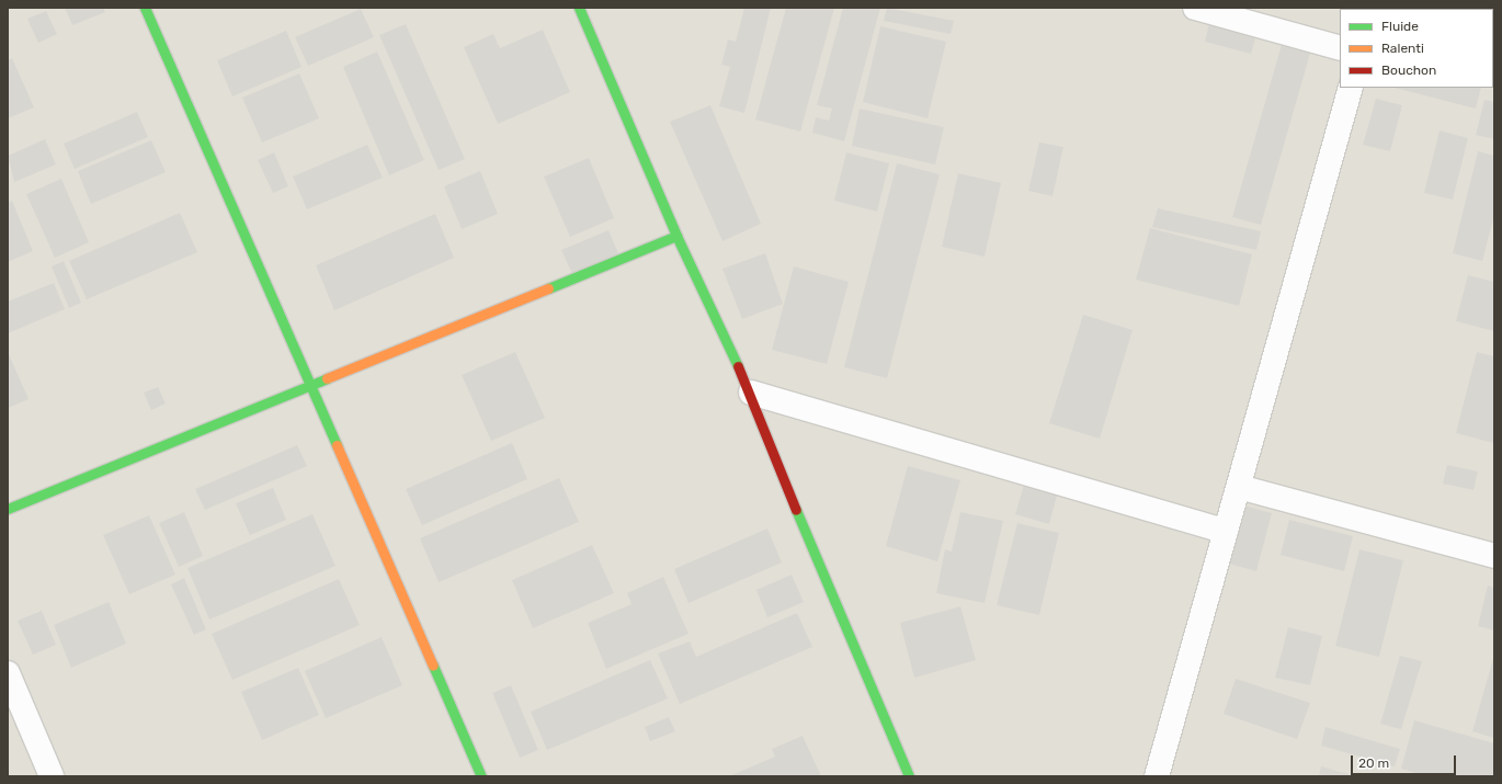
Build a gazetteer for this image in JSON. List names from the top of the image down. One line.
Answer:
{"legend":["Fluide","Ralenti","Bouchon"],"scale_bar":"20 m"}
